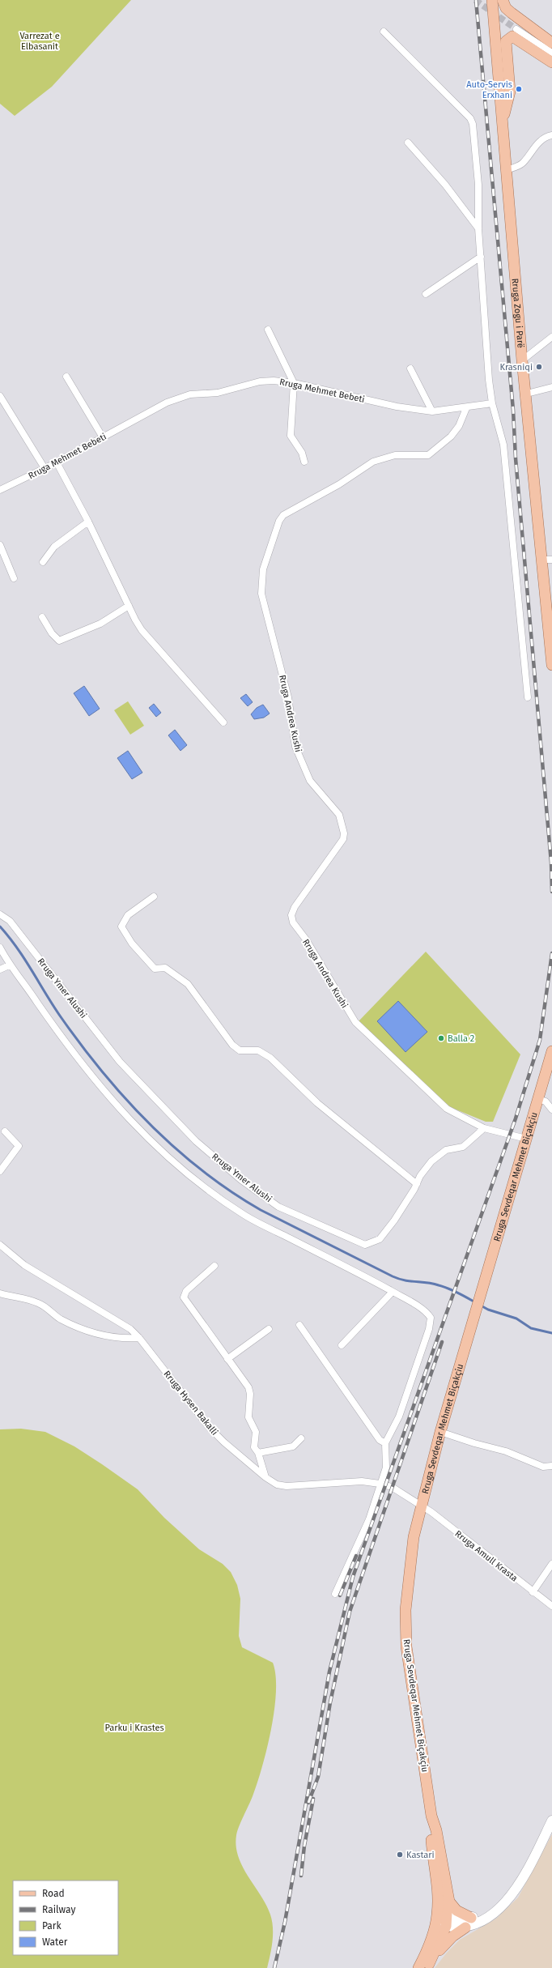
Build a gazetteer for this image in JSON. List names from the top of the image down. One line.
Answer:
{"streets":{"main road":["Rruga Zogu i Parë","Rruga Sevdeqar Mehmet Biçakçiu"],"street":["Rruga Mehmet Bebeti","Rruga Andrea Kushi","Rruga Ymer Alushi","Rruga Hysen Bakalli","Rruga Amull Krasta"]},"crossings":[["Rruga Mehmet Bebeti","Rruga Andrea Kushi"],["Rruga Andrea Kushi","Rruga Ymer Alushi"],["Rruga Sevdeqar Mehmet Biçakçiu","Rruga Hysen Bakalli"],["Rruga Sevdeqar Mehmet Biçakçiu","Rruga Amull Krasta"],["Rruga Hysen Bakalli","Rruga Amull Krasta"]],"parks":["Varrezat e Elbasanit","Parku i Krastes"],"places":["Auto-Servis Erxhani","Krasniqi","Balla 2","Kastari"],"legend":["Road","Railway","Park","Water"]}
